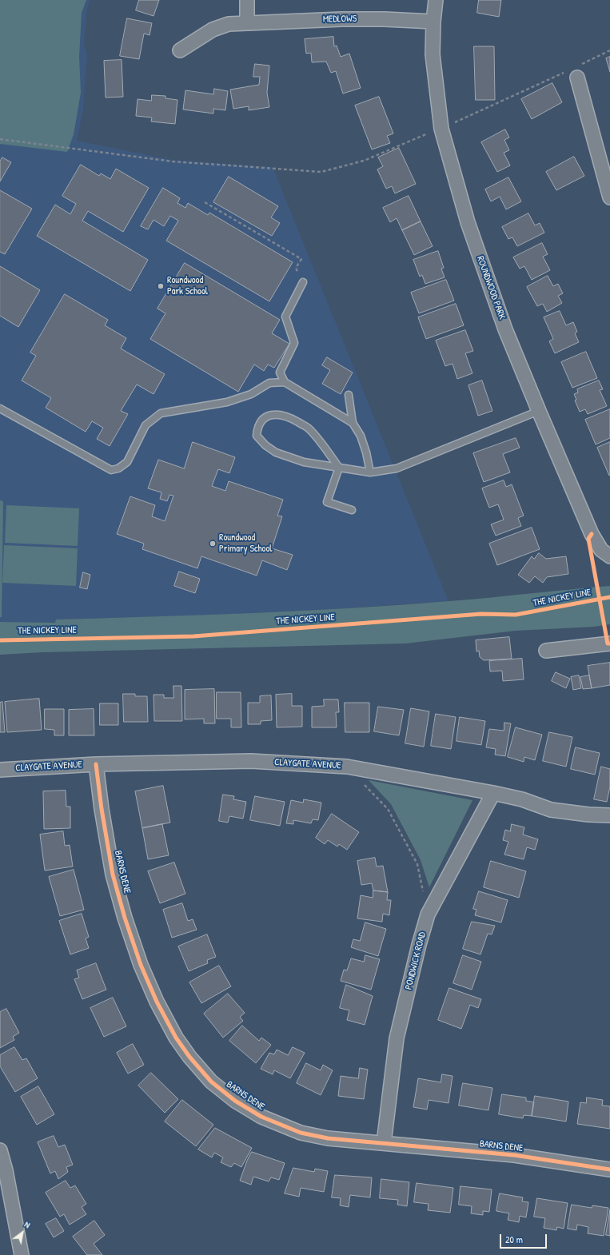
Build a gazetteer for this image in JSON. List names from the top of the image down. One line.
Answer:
{"streets":{"street":["MEDLOWS","ROUNDWOOD PARK","CLAYGATE AVENUE","BARNS DENE","PONDWICK ROAD"],"cycle path":["THE NICKEY LINE"]},"crossings":[["MEDLOWS","ROUNDWOOD PARK"],["CLAYGATE AVENUE","BARNS DENE"],["CLAYGATE AVENUE","PONDWICK ROAD"],["BARNS DENE","PONDWICK ROAD"]],"places":["Roundwood Park School","Roundwood Primary School"],"scale_bar":"20 m","north":"top right"}
